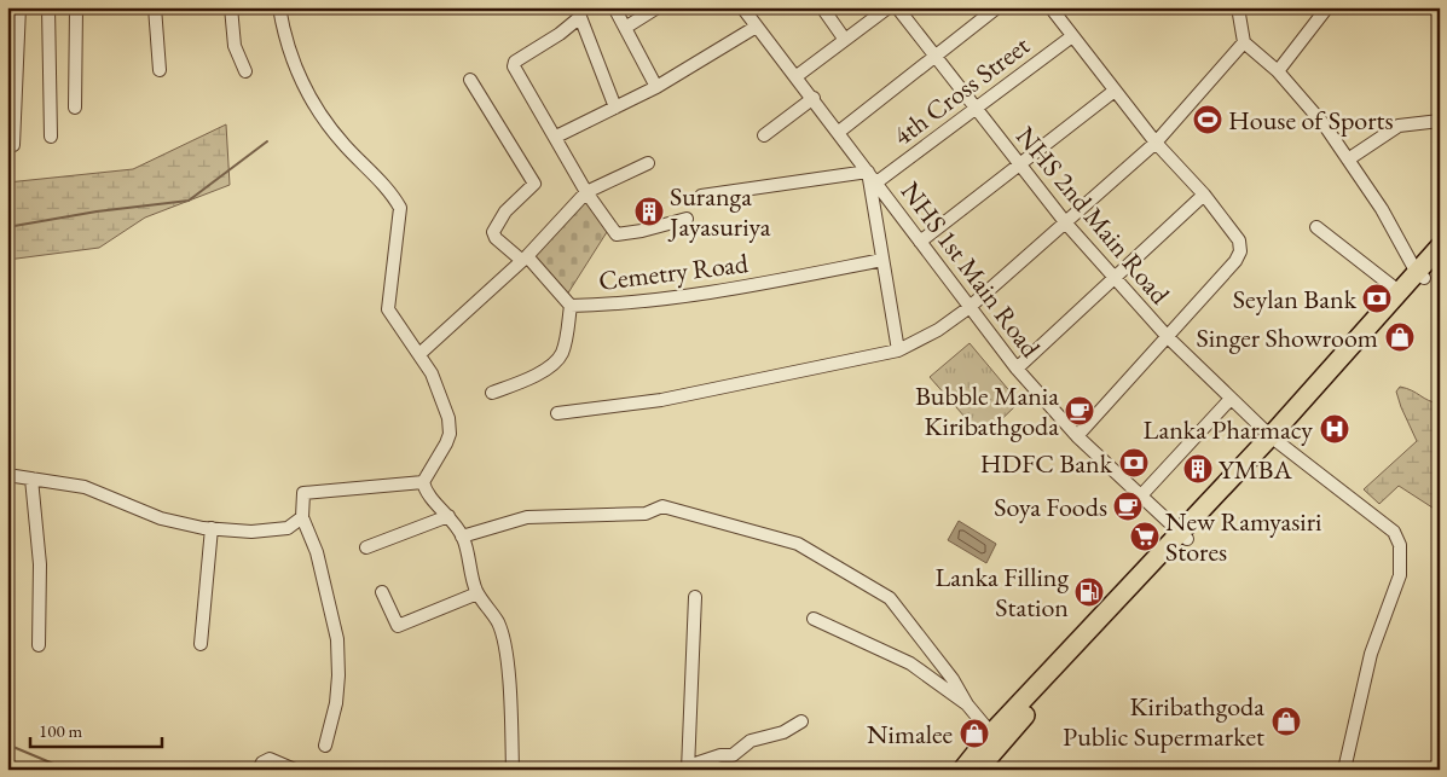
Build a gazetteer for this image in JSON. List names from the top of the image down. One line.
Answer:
{"streets":{"street":["4th Cross Street","NHS 2nd Main Road","NHS 1st Main Road","Cemetry Road"]},"crossings":[["4th Cross Street","NHS 2nd Main Road"],["4th Cross Street","NHS 1st Main Road"]],"places":{"sports":["House of Sports"],"building":["Suranga Jayasuriya","YMBA"],"bank":["Seylan Bank","HDFC Bank"],"shop":["Singer Showroom","Kiribathgoda Public Supermarket","Nimalee"],"cafe":["Bubble Mania Kiribathgoda","Soya Foods"],"hospital":["Lanka Pharmacy"],"supermarket":["New Ramyasiri Stores"],"fuel station":["Lanka Filling Station"]},"scale_bar":"100 m"}
